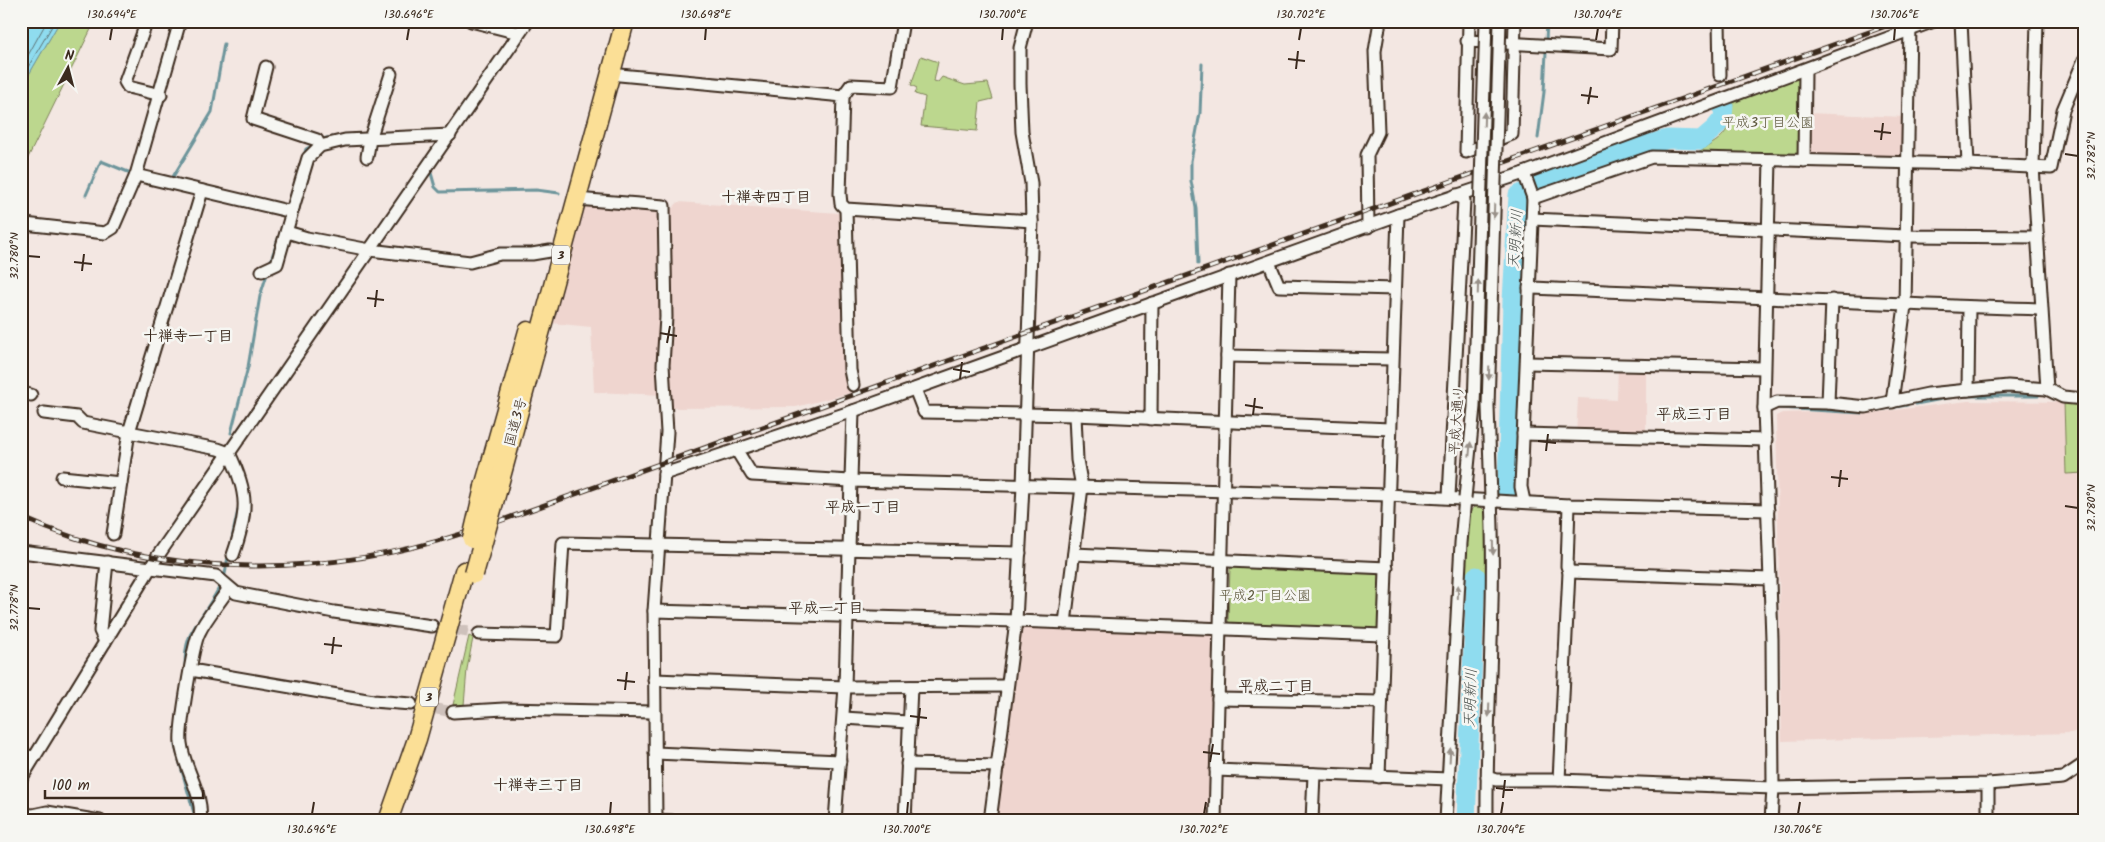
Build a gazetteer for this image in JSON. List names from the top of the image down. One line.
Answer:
{"streets":{"highway":["3","国道3号"],"street":["平成大通り"]},"districts":["十禅寺四丁目","十禅寺一丁目","平成三丁目","平成一丁目","平成一丁目","平成二丁目","十禅寺三丁目"],"water":["天明新川"],"parks":["平成3丁目公園","平成2丁目公園"],"scale_bar":"100 m","north":"top","coordinates":["130.694°E","130.696°E","130.698°E","130.700°E","130.702°E","130.704°E","130.706°E","32.782°N","32.780°N","32.778°N"]}
